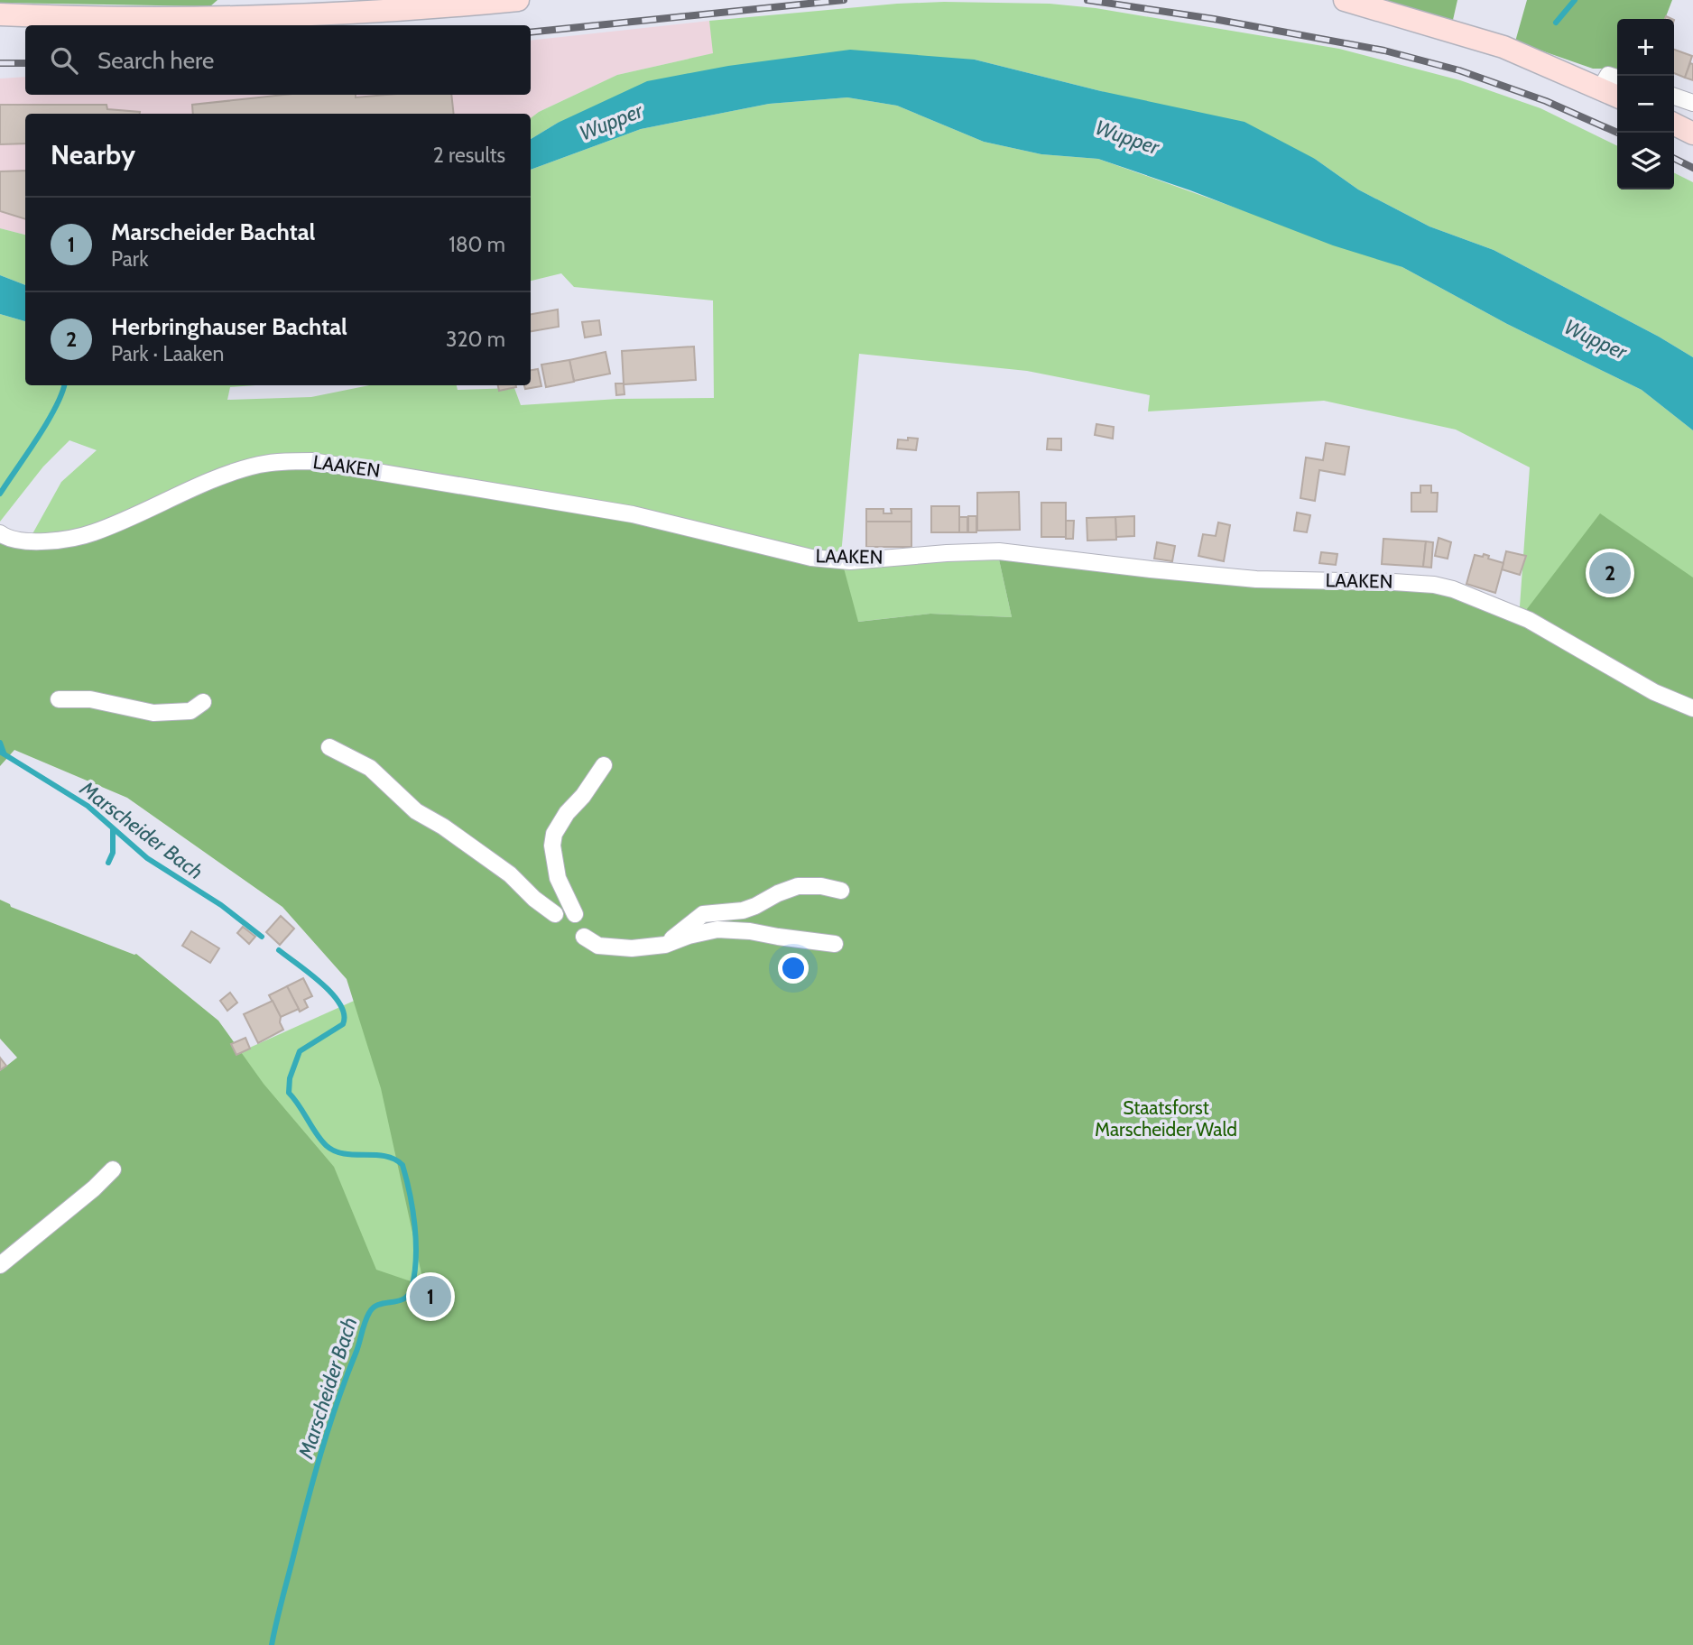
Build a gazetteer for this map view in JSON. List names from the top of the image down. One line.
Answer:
{"streets":{"street":["LAAKEN"]},"water":["Wupper","Marscheider Bach"],"parks":["Staatsforst Marscheider Wald"],"page":{"map_buttons":["+","−"],"search":"Search here","heading":["Nearby","2 results"],"list":[{"mark":"1","name":"Marscheider Bachtal","note":"Park","value":"180 m"},{"mark":"2","name":"Herbringhauser Bachtal","note":"Park · Laaken","value":"320 m"}],"pins":["2","1"]}}
